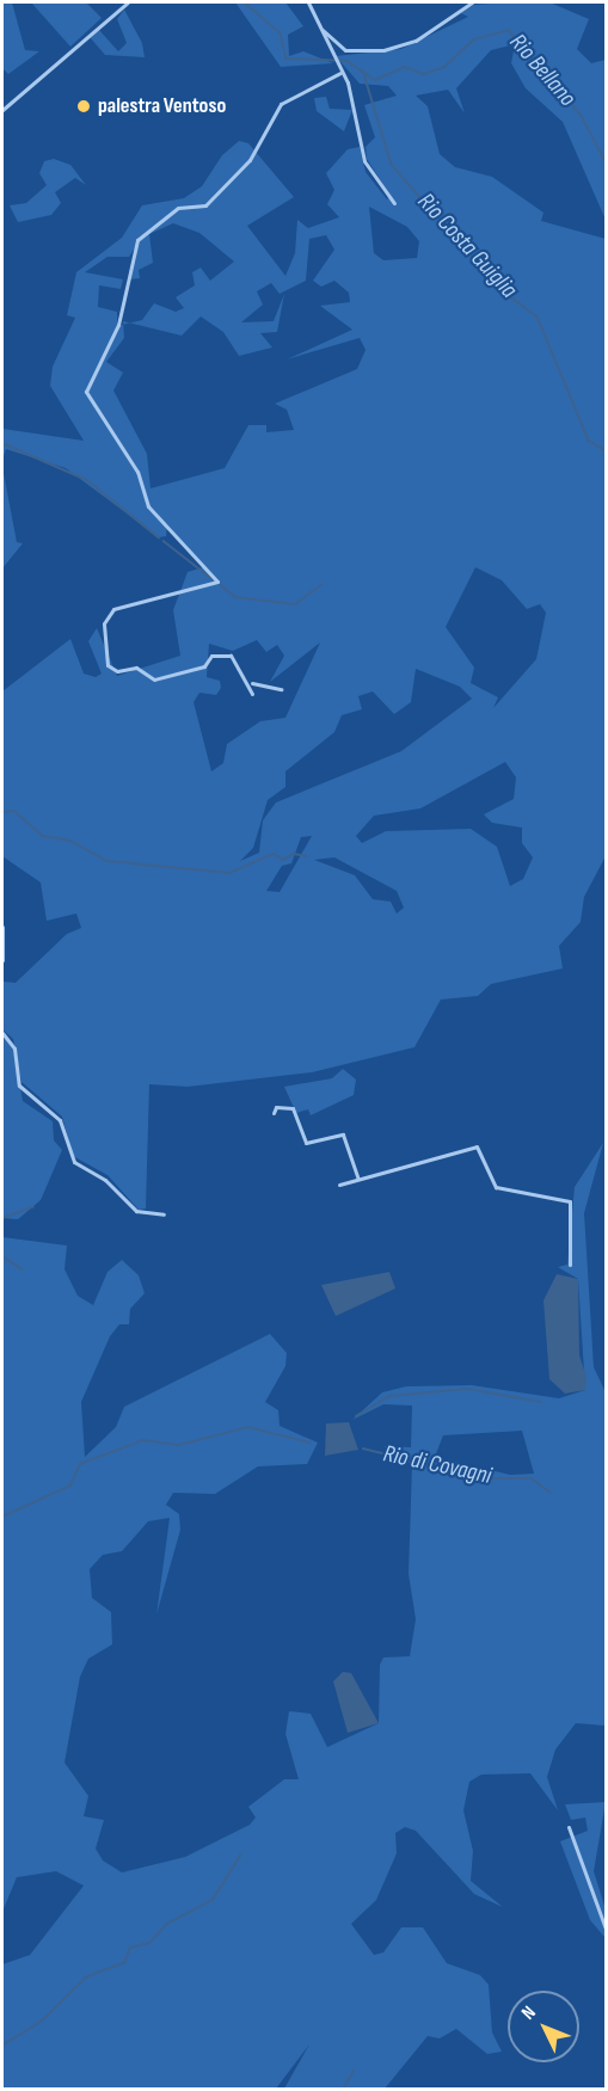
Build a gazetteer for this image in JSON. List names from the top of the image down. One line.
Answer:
{"water":["Rio Bellano","Rio Costa Guiglia","Rio di Covagni"],"places":["palestra Ventoso"],"north":"top left"}
